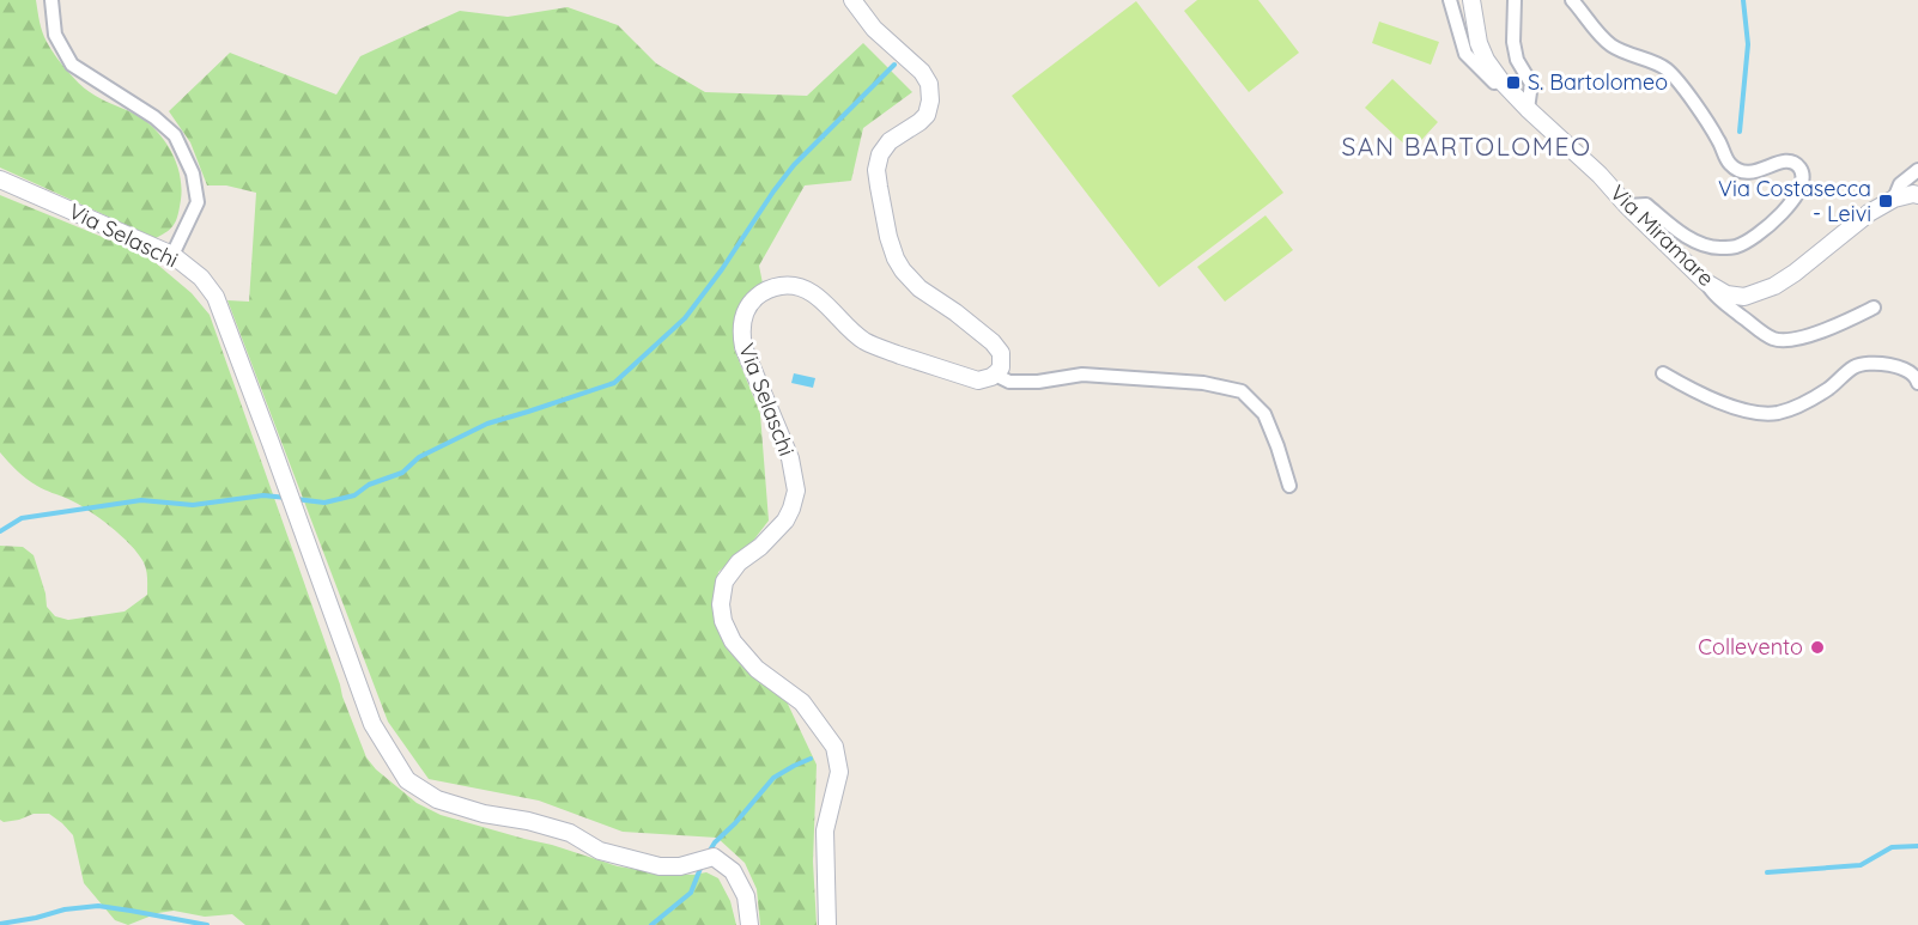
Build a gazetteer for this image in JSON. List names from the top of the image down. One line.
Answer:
{"streets":{"street":["Via Selaschi","Via Miramare"]},"districts":["SAN BARTOLOMEO"],"places":{"transit":["S. Bartolomeo","Via Costasecca - Leivi"],"other":["Collevento"]}}
